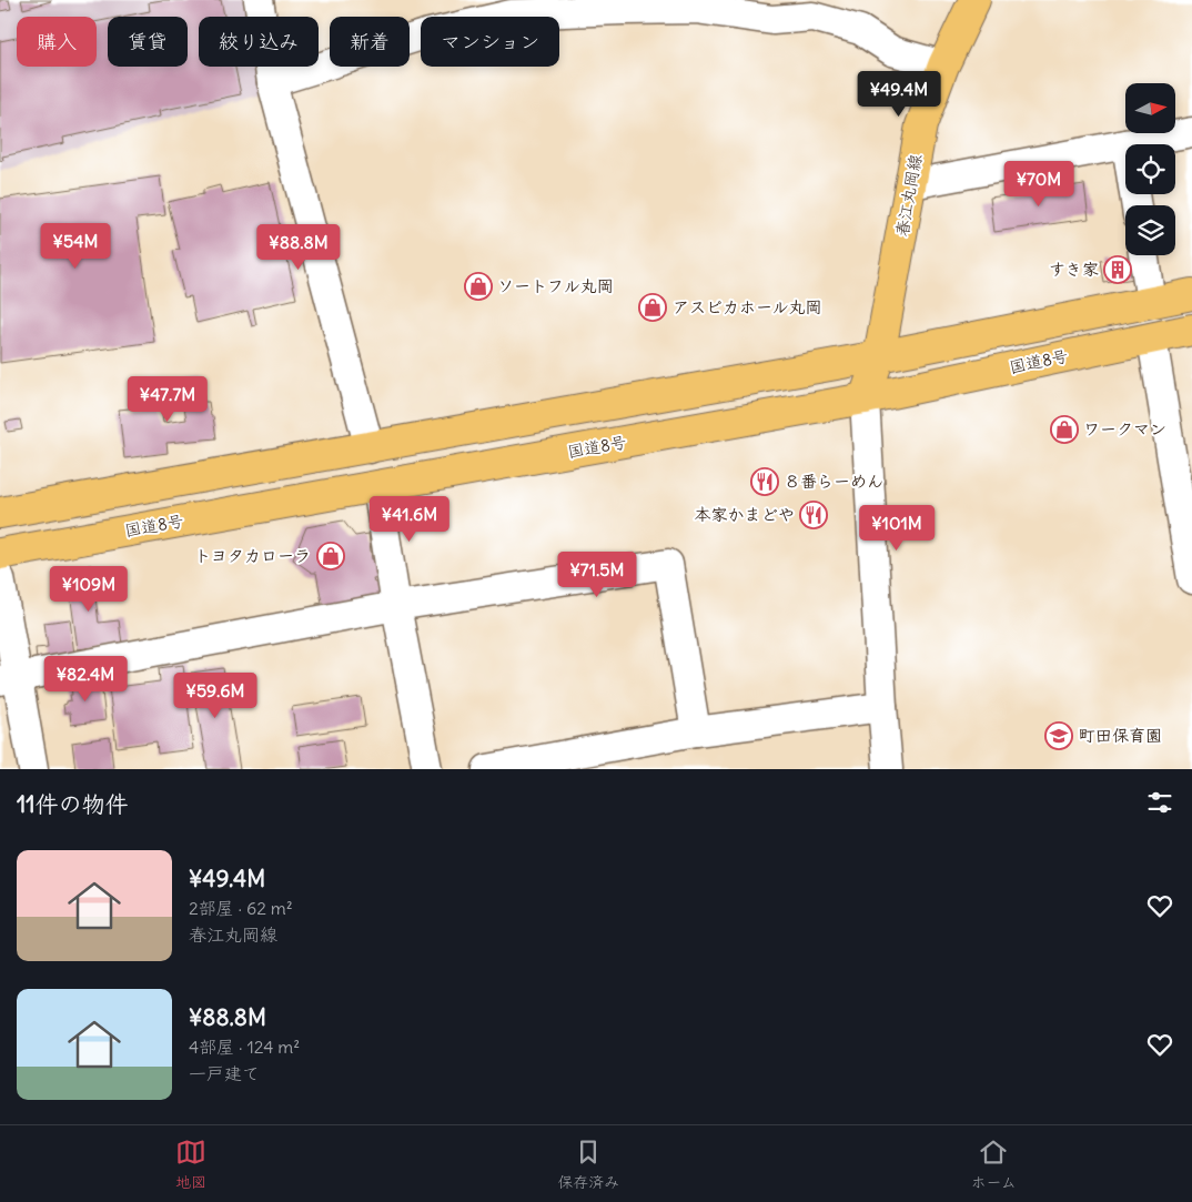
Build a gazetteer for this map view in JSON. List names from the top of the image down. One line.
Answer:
{"streets":{"main road":["春江丸岡線","国道8号"]},"crossings":[["春江丸岡線","国道8号"]],"places":{"building":["すき家"],"shop":["ソートフル丸岡","アスピカホール丸岡","ワークマン","トヨタカローラ"],"restaurant":["８番らーめん","本家かまどや"],"school or university":["町田保育園"]},"north":"right","page":{"chip":["購入","賃貸","絞り込み","新着","マンション"],"price":["¥49.4M","¥70M","¥54M","¥88.8M","¥47.7M","¥41.6M","¥101M","¥71.5M","¥109M","¥82.4M","¥59.6M"],"heading":"11件の物件","list":[{"name":"¥49.4M","note":"2部屋 · 62 m² · 春江丸岡線"},{"name":"¥88.8M","note":"4部屋 · 124 m² · 一戸建て"}],"tabs":["地図","保存済み","ホーム"]}}
